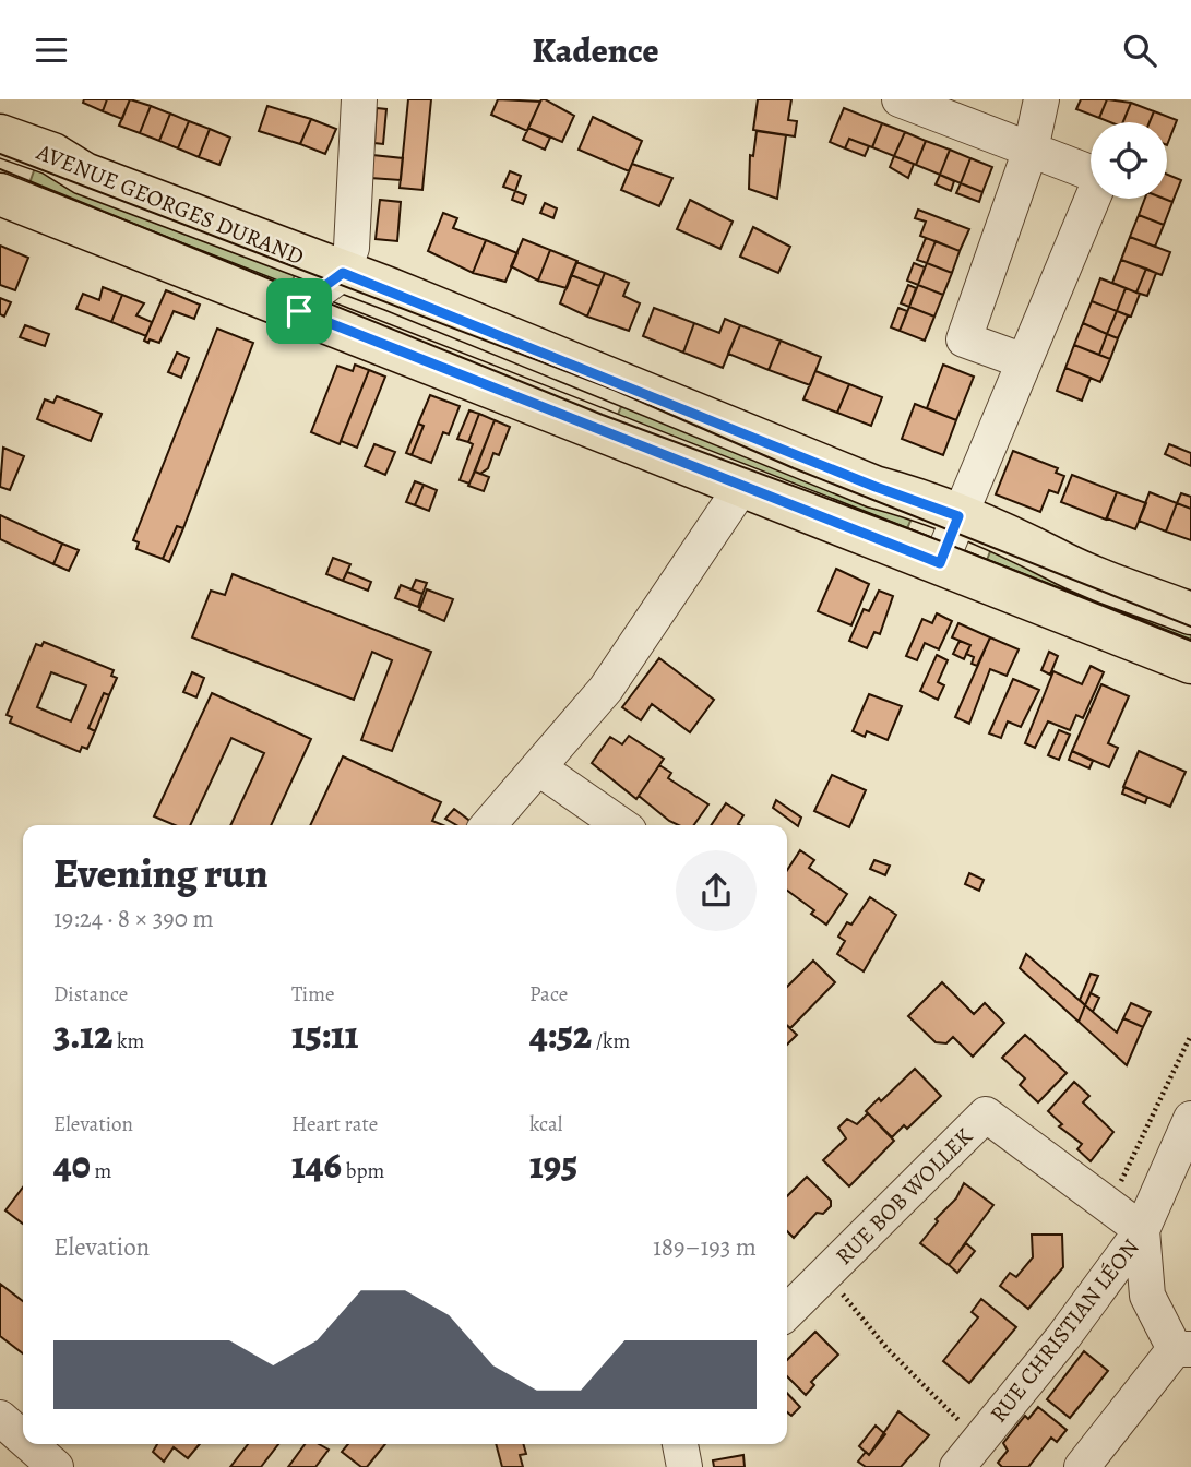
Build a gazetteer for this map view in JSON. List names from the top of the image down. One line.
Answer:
{"streets":{"main road":["AVENUE GEORGES DURAND"],"street":["RUE BOB WOLLEK","RUE CHRISTIAN LÉON"]},"crossings":[["RUE BOB WOLLEK","RUE CHRISTIAN LÉON"]],"page":{"header":"Kadence","heading":["Evening run","19:24 · 8 × 390 m"],"stats":[["Distance","3.12 km"],["Time","15:11"],["Pace","4:52 /km"],["Elevation","40 m"],["Heart rate","146 bpm"],["kcal","195"]],"chart":["Elevation","189–193 m"]}}
